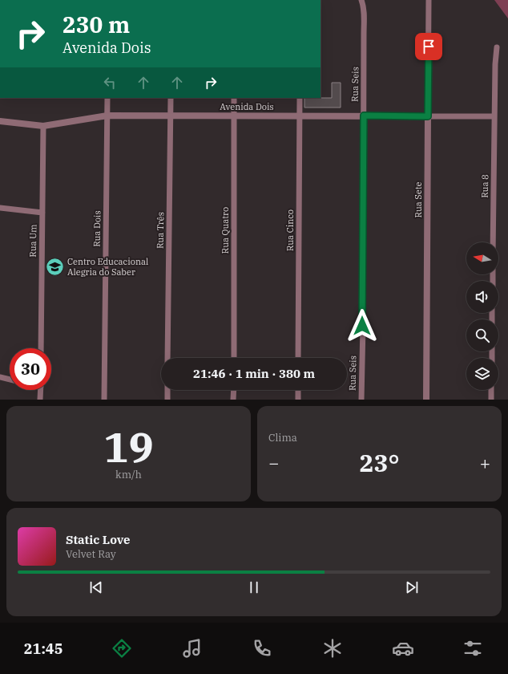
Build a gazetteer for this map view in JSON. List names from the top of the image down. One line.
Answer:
{"streets":{"street":["Rua Seis","Avenida Dois","Rua 8","Rua Sete","Rua Dois","Rua Três","Rua Quatro","Rua Cinco","Rua Um"]},"crossings":[["Rua Seis","Avenida Dois"],["Avenida Dois","Rua 8"],["Avenida Dois","Rua Sete"],["Avenida Dois","Rua Dois"],["Avenida Dois","Rua Três"],["Avenida Dois","Rua Quatro"],["Avenida Dois","Rua Cinco"],["Avenida Dois","Rua Um"]],"places":{"school or university":["Centro Educacional Alegria do Saber"]},"north":"left","page":{"turn":["230 m","Avenida Dois"],"limit":"30","trip":"21:46 · 1 min · 380 m","tile":[["19","km/h"],"Clima"],"heat":["−","23°","+"],"song":["Static Love","Velvet Ray"],"tabs":"21:45"}}
